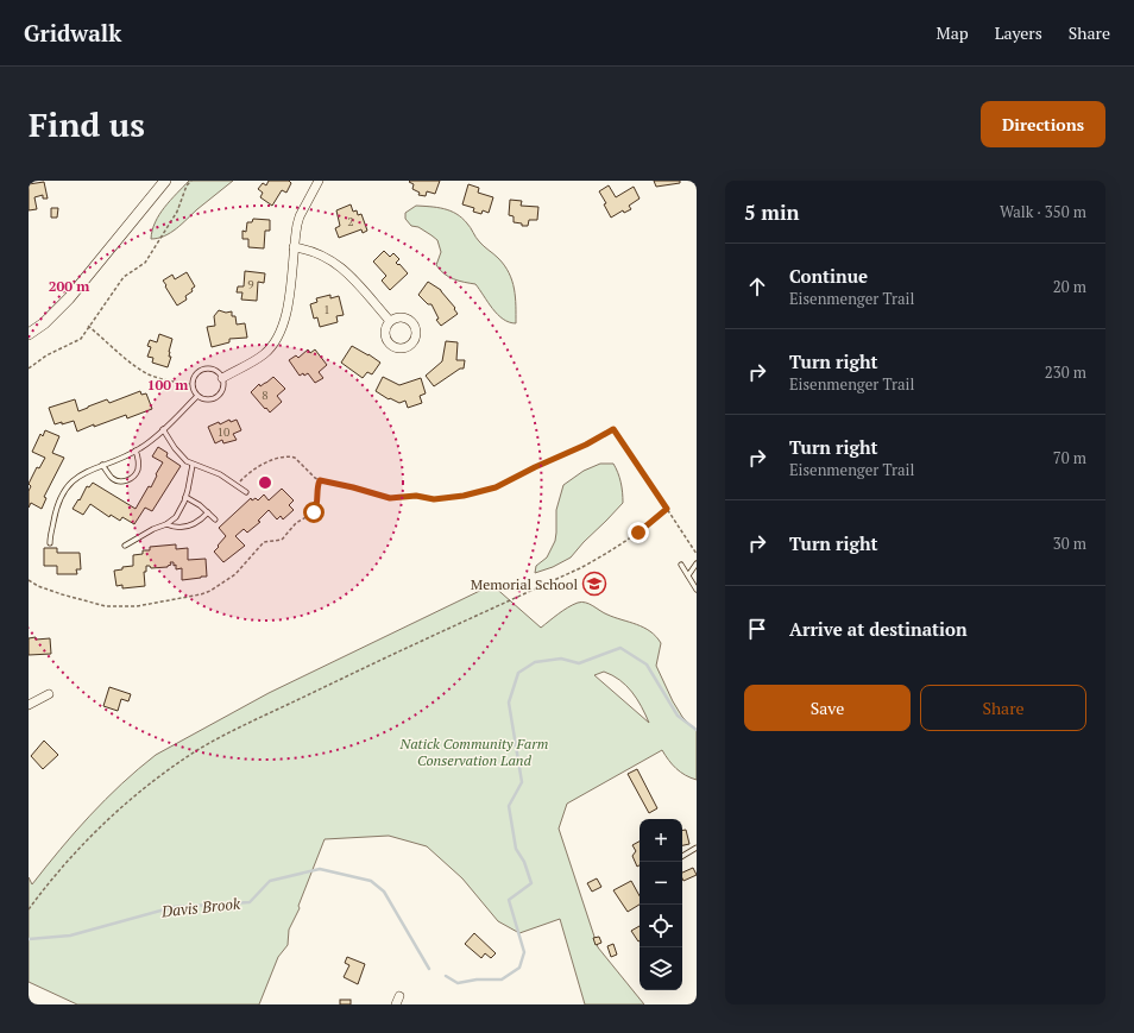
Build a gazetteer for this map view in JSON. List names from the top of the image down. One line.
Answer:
{"water":["Davis Brook"],"parks":["Natick Community Farm Conservation Land"],"places":{"school or university":["Memorial School"]},"house_numbers":["2","9","1","8","10"],"page":{"header":"Gridwalk","nav":["Map","Layers","Share"],"buttons":["Directions",["Save","Share"]],"title":"Find us","heading":["5 min","Walk · 350 m"],"list":[["Continue","Eisenmenger Trail","20 m"],["Turn right","Eisenmenger Trail","230 m"],["Turn right","Eisenmenger Trail","70 m"],["Turn right","30 m"],"Arrive at destination"],"map_buttons":["+","−"]},"rings":["200 m","100 m"]}
